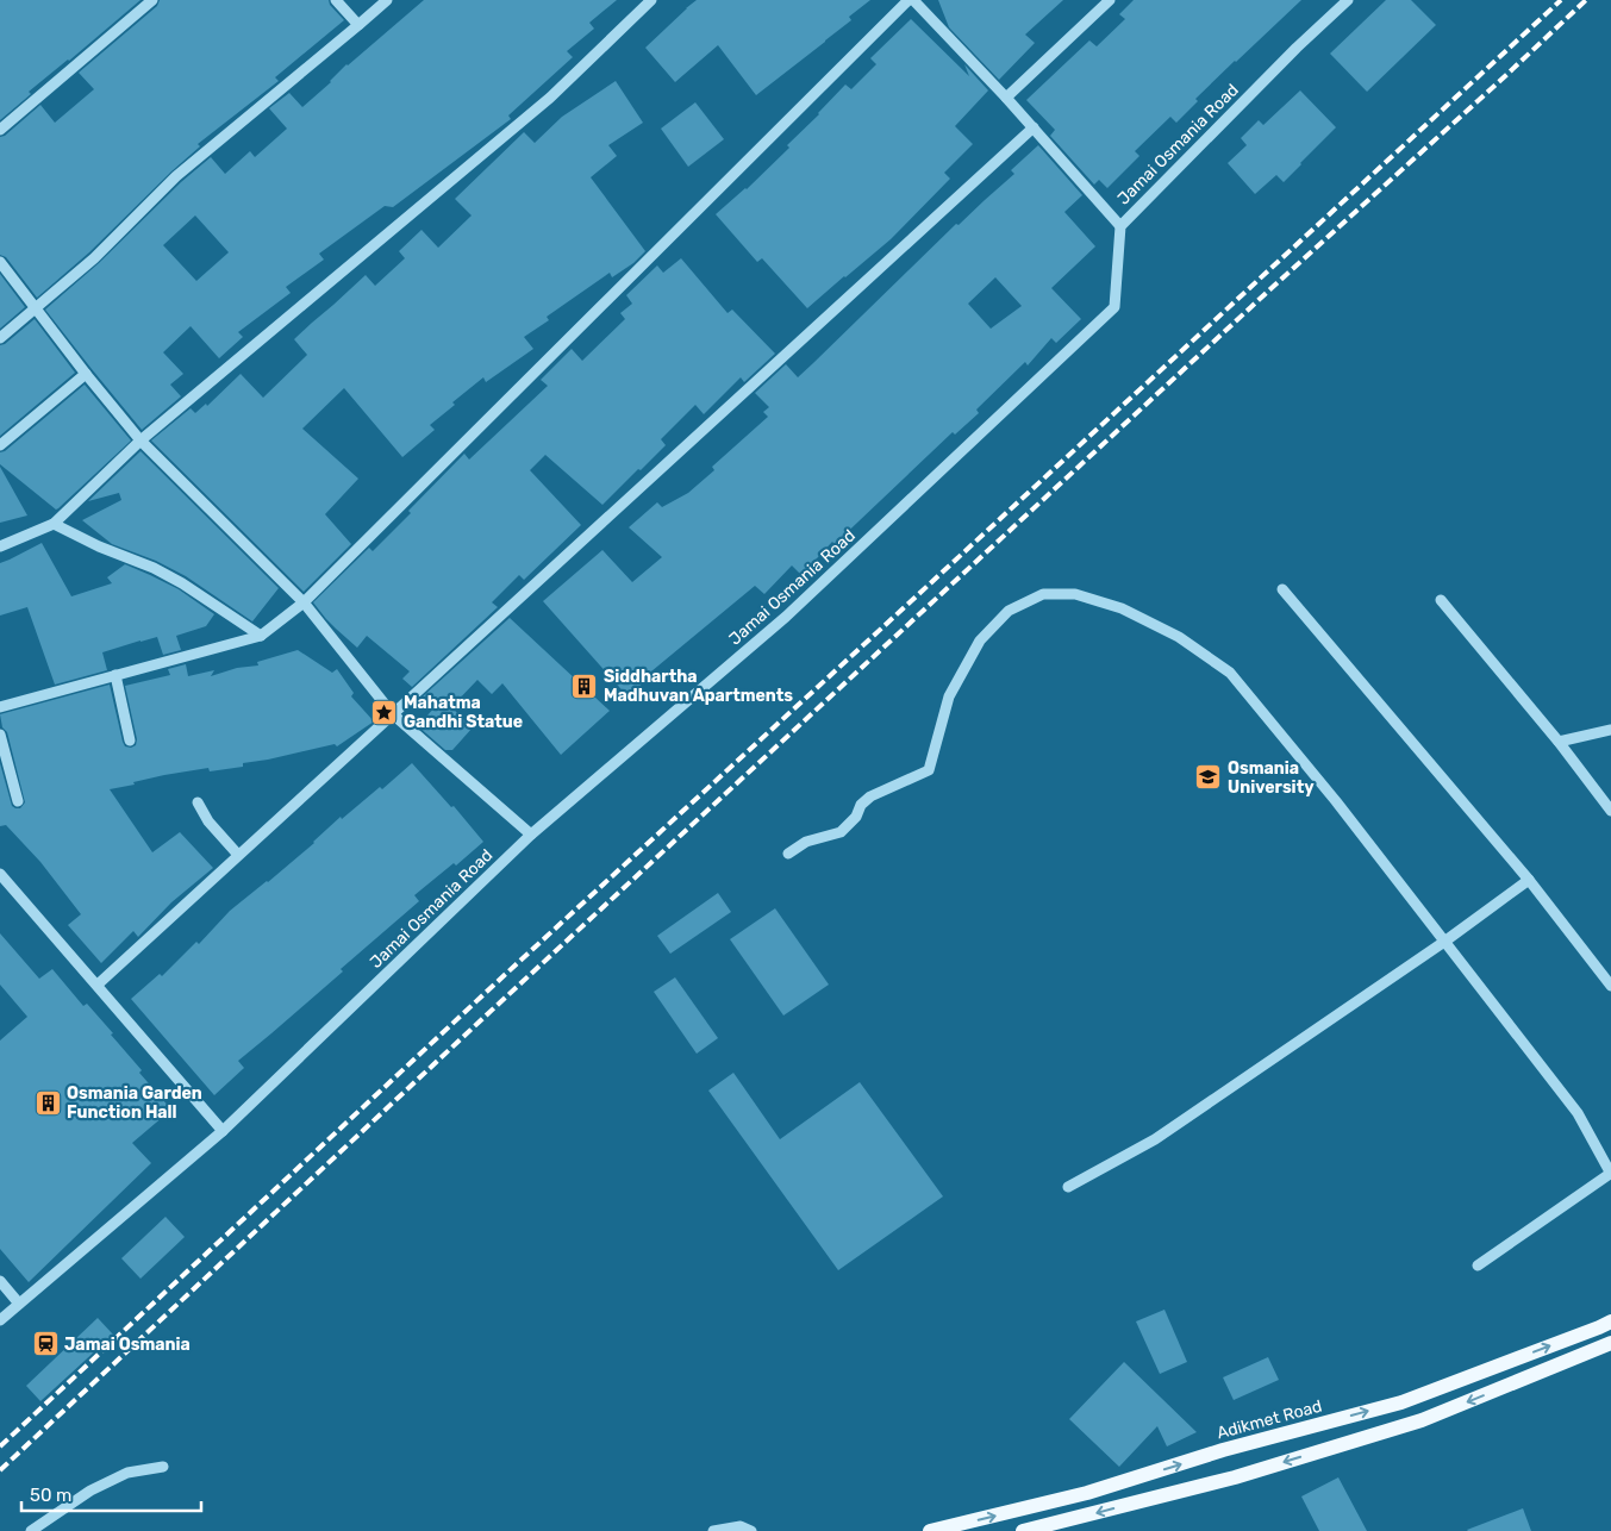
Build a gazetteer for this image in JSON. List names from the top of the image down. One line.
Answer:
{"streets":{"main road":["Adikmet Road"],"street":["Jamai Osmania Road"]},"places":{"building":["Siddhartha Madhuvan Apartments","Osmania Garden Function Hall"],"place":["Mahatma Gandhi Statue"],"school or university":["Osmania University"],"station":["Jamai Osmania"]},"scale_bar":"50 m"}
